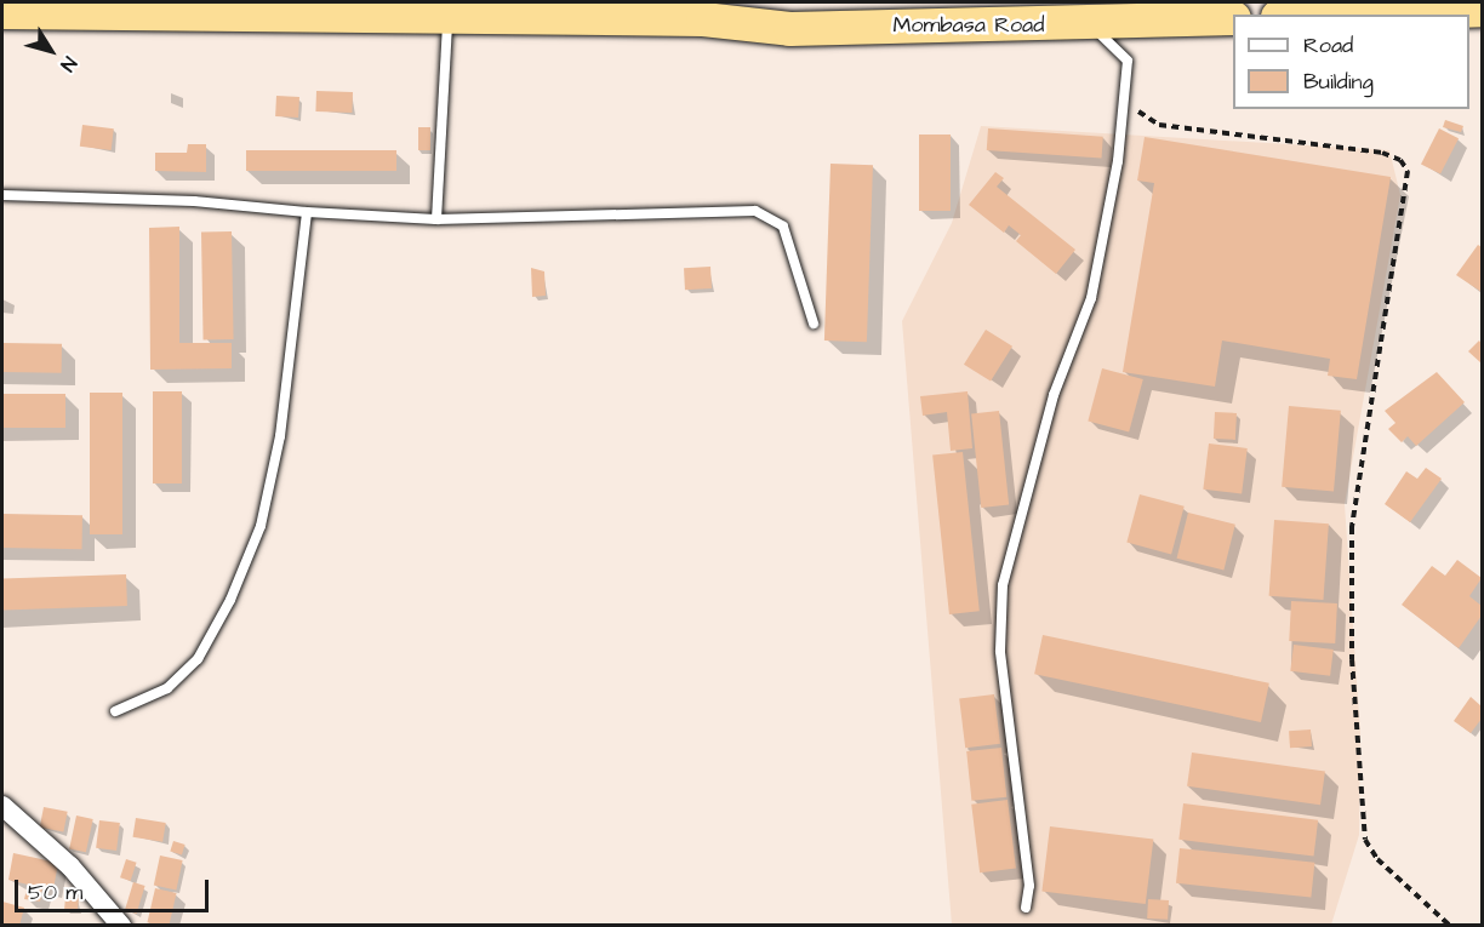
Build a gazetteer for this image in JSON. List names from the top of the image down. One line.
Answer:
{"streets":{"highway":["Mombasa Road"]},"legend":["Road","Building"],"scale_bar":"50 m","north":"bottom right"}
